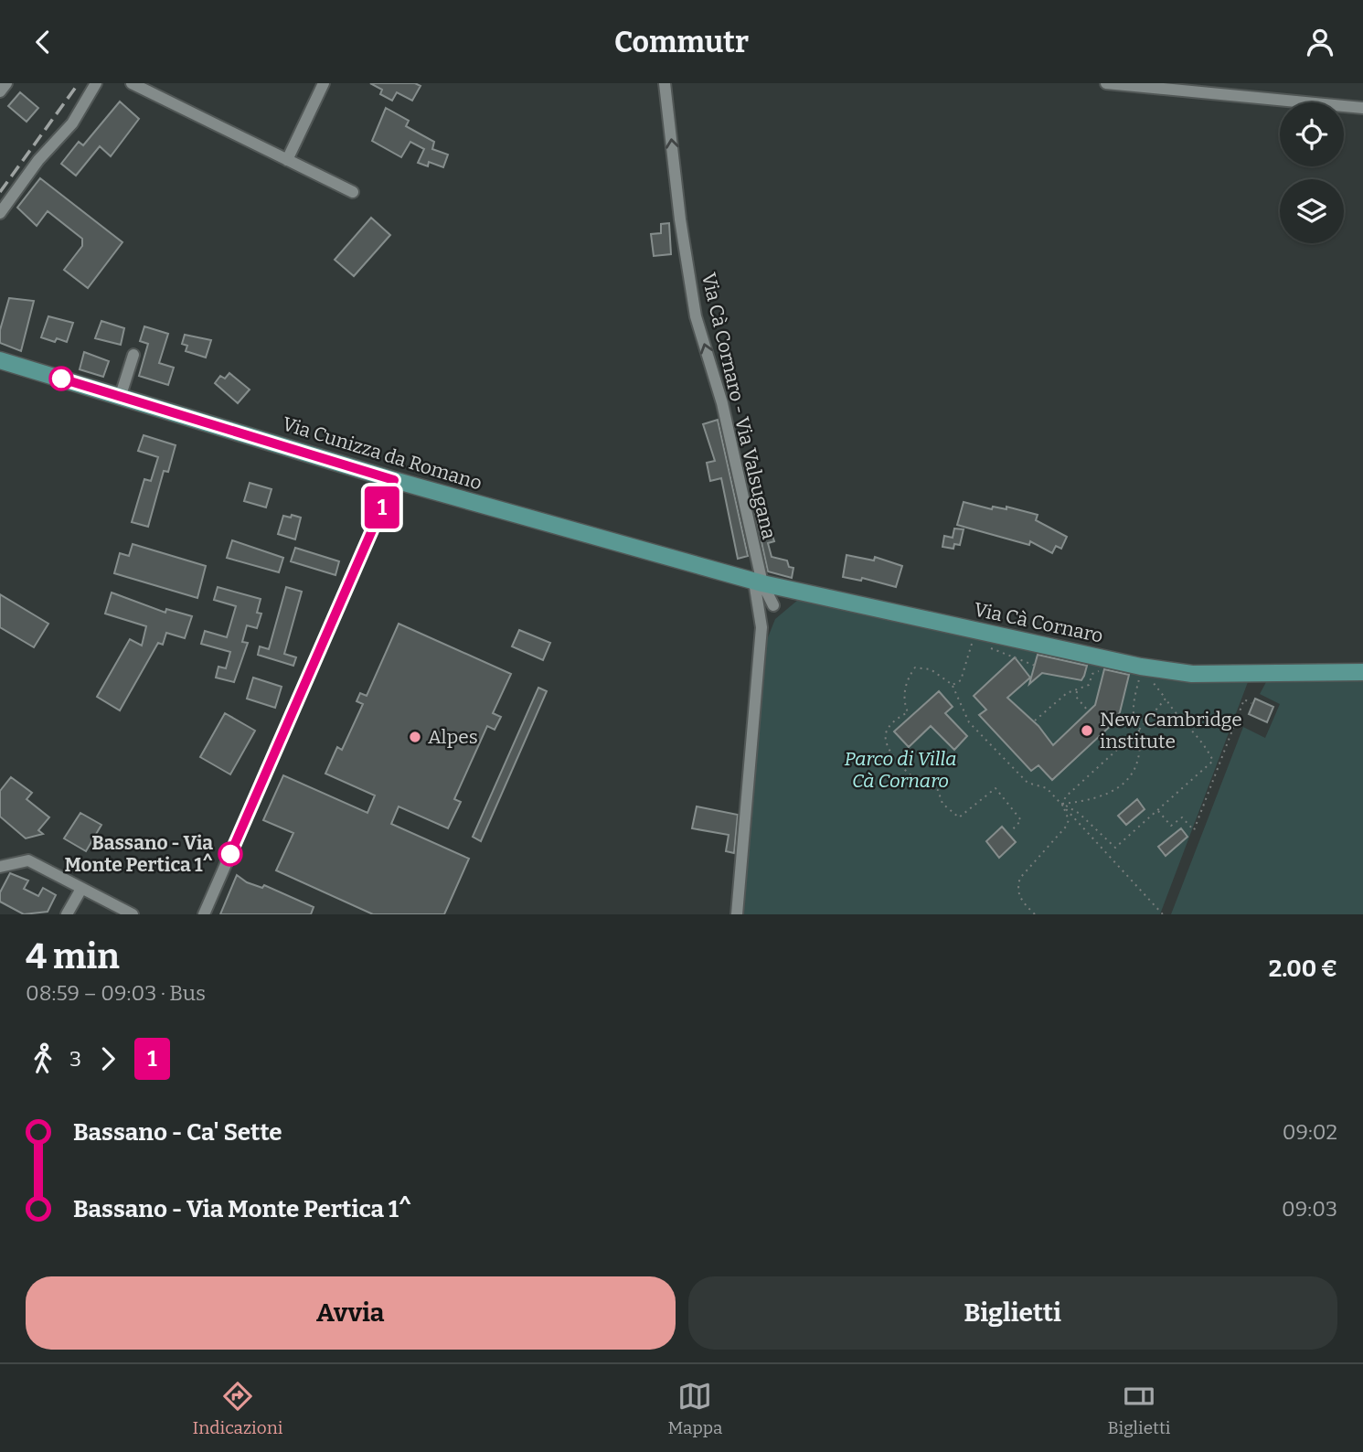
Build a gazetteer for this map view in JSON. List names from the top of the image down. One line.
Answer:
{"streets":{"main road":["Via Cunizza da Romano","Via Cà Cornaro"],"street":["Via Cà Cornaro - Via Valsugana"]},"crossings":[["Via Cà Cornaro - Via Valsugana","Via Cunizza da Romano"],["Via Cà Cornaro - Via Valsugana","Via Cà Cornaro"],["Via Cunizza da Romano","Via Cà Cornaro"]],"one_way":["Via Cà Cornaro - Via Valsugana"],"parks":["Parco di Villa Cà Cornaro"],"places":["New Cambridge institute","Alpes","Bassano - Via Monte Pertica 1^"],"lines":["bus line 1"],"page":{"header":"Commutr","on_map":"1","heading":["4 min","08:59 – 09:03 · Bus","2.00 €"],"legs":["3","1"],"list":[{"name":"Bassano - Ca' Sette","value":"09:02"},{"name":"Bassano - Via Monte Pertica 1^","value":"09:03"}],"buttons":["Avvia","Biglietti"],"tabs":["Indicazioni","Mappa","Biglietti"]}}
